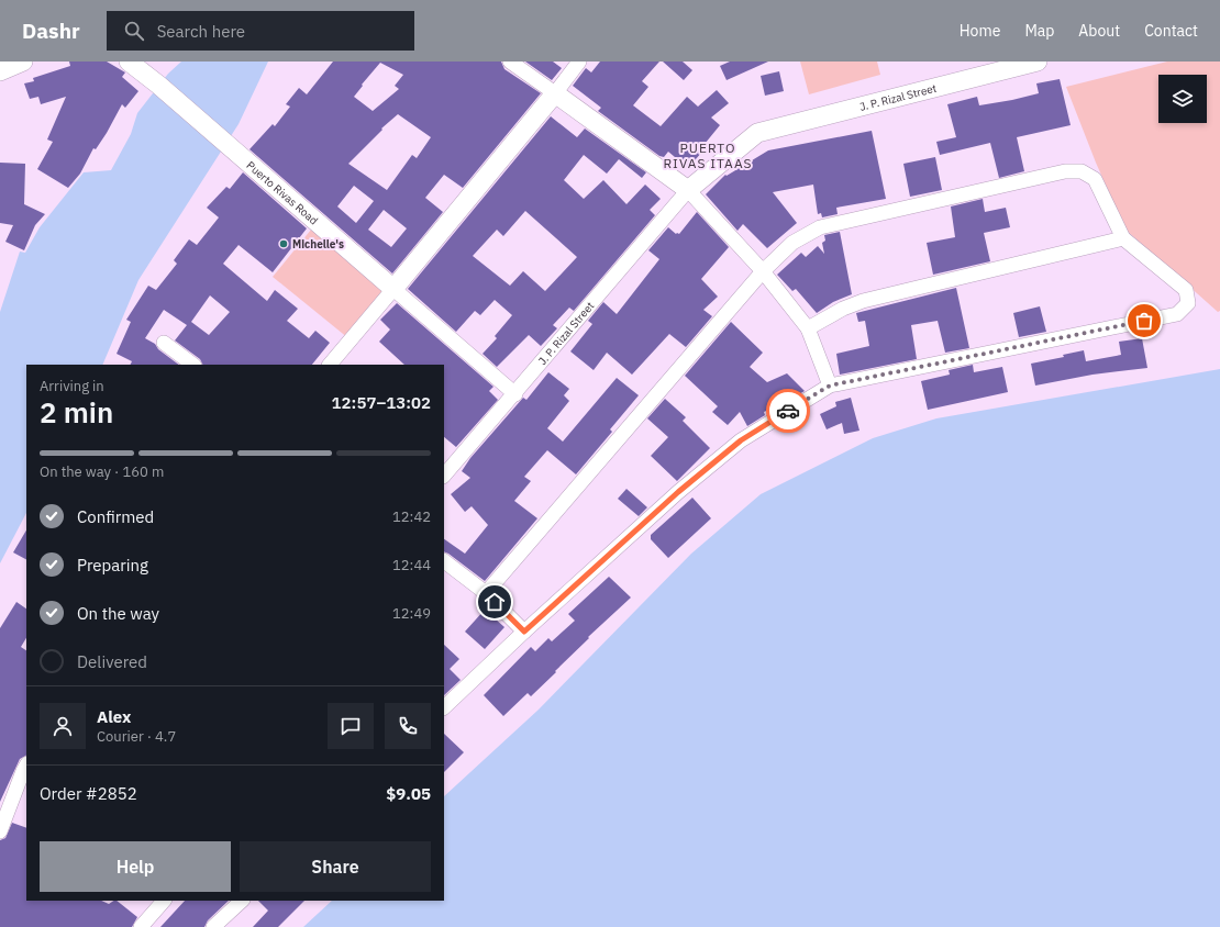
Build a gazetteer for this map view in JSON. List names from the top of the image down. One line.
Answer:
{"streets":{"street":["J. P. Rizal Street","Puerto Rivas Road"]},"crossings":[["J. P. Rizal Street","Puerto Rivas Road"]],"districts":["PUERTO RIVAS ITAAS"],"places":["Michelle's"],"page":{"header":"Dashr","search":"Search here","nav":["Home","Map","About","Contact"],"heading":["2 min","Arriving in","12:57–13:02"],"panel":["Alex","Courier · 4.7","Order #2852","$9.05"],"bar":"On the way · 160 m","list":[["Confirmed","12:42"],["Preparing","12:44"],["On the way","12:49"],"Delivered"],"buttons":["Help","Share"]}}
